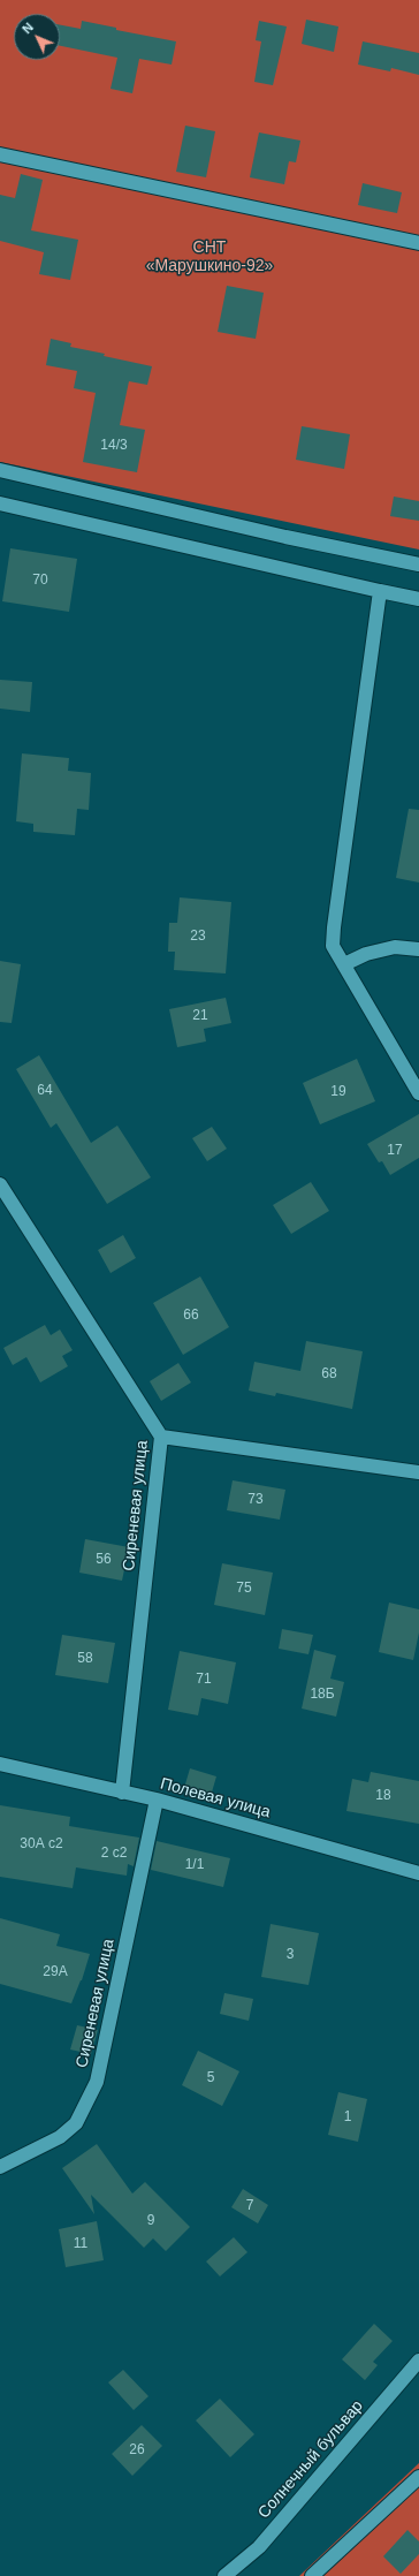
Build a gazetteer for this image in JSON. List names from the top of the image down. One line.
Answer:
{"streets":{"street":["Сиреневая улица","Полевая улица","Солнечный бульвар"]},"crossings":[["Сиреневая улица","Полевая улица"]],"parks":["СНТ «Марушкино-92»"],"house_numbers":["14/3","70","23","21","64","19","17","66","68","73","56","75","58","71","18Б","18","30А с2","2 с2","1/1","3","29А","5","1","7","9","11","26"],"north":"top left"}
